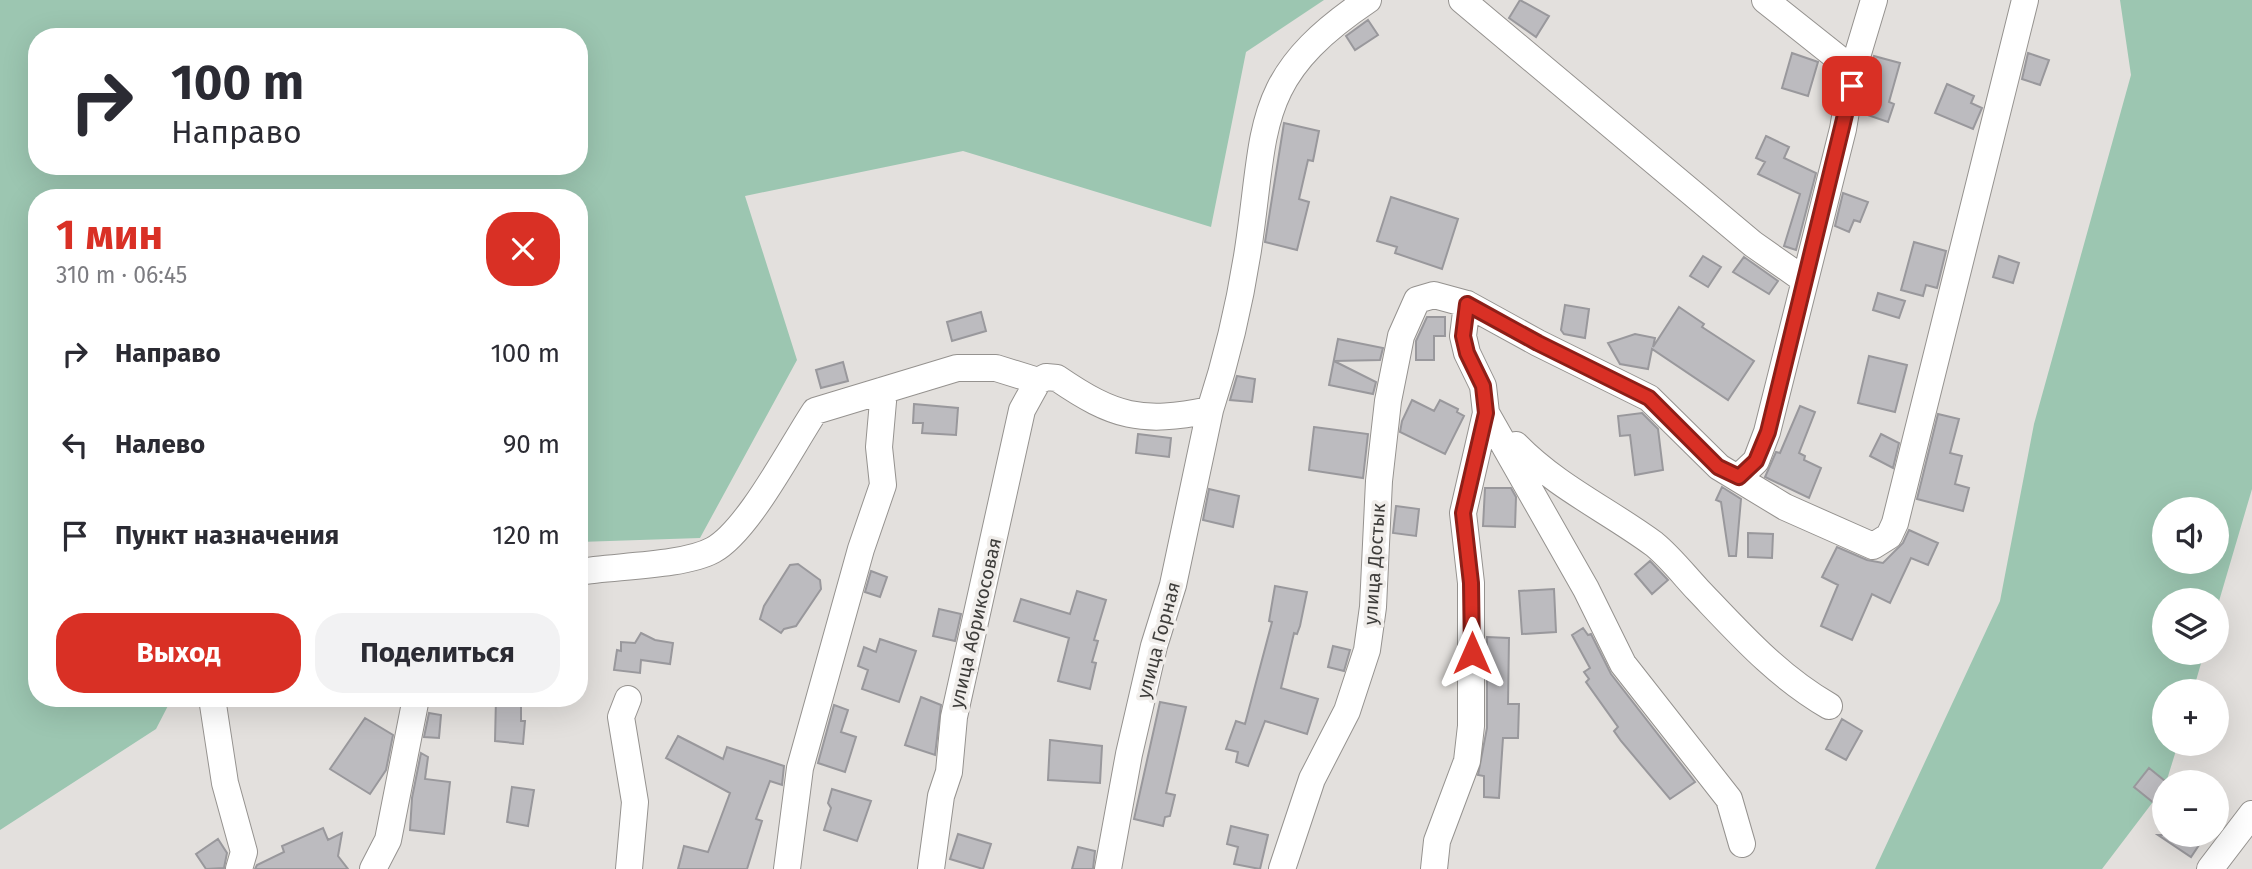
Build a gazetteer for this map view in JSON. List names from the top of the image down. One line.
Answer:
{"streets":{"street":["улица Достык","улица Абрикосовая","улица Горная"]},"page":{"turn":["100 m","Направо"],"heading":["1 мин","310 m · 06:45"],"list":[{"name":"Направо","value":"100 m"},{"name":"Налево","value":"90 m"},{"name":"Пункт назначения","value":"120 m"}],"map_buttons":["+","−"],"buttons":["Выход","Поделиться"]}}
